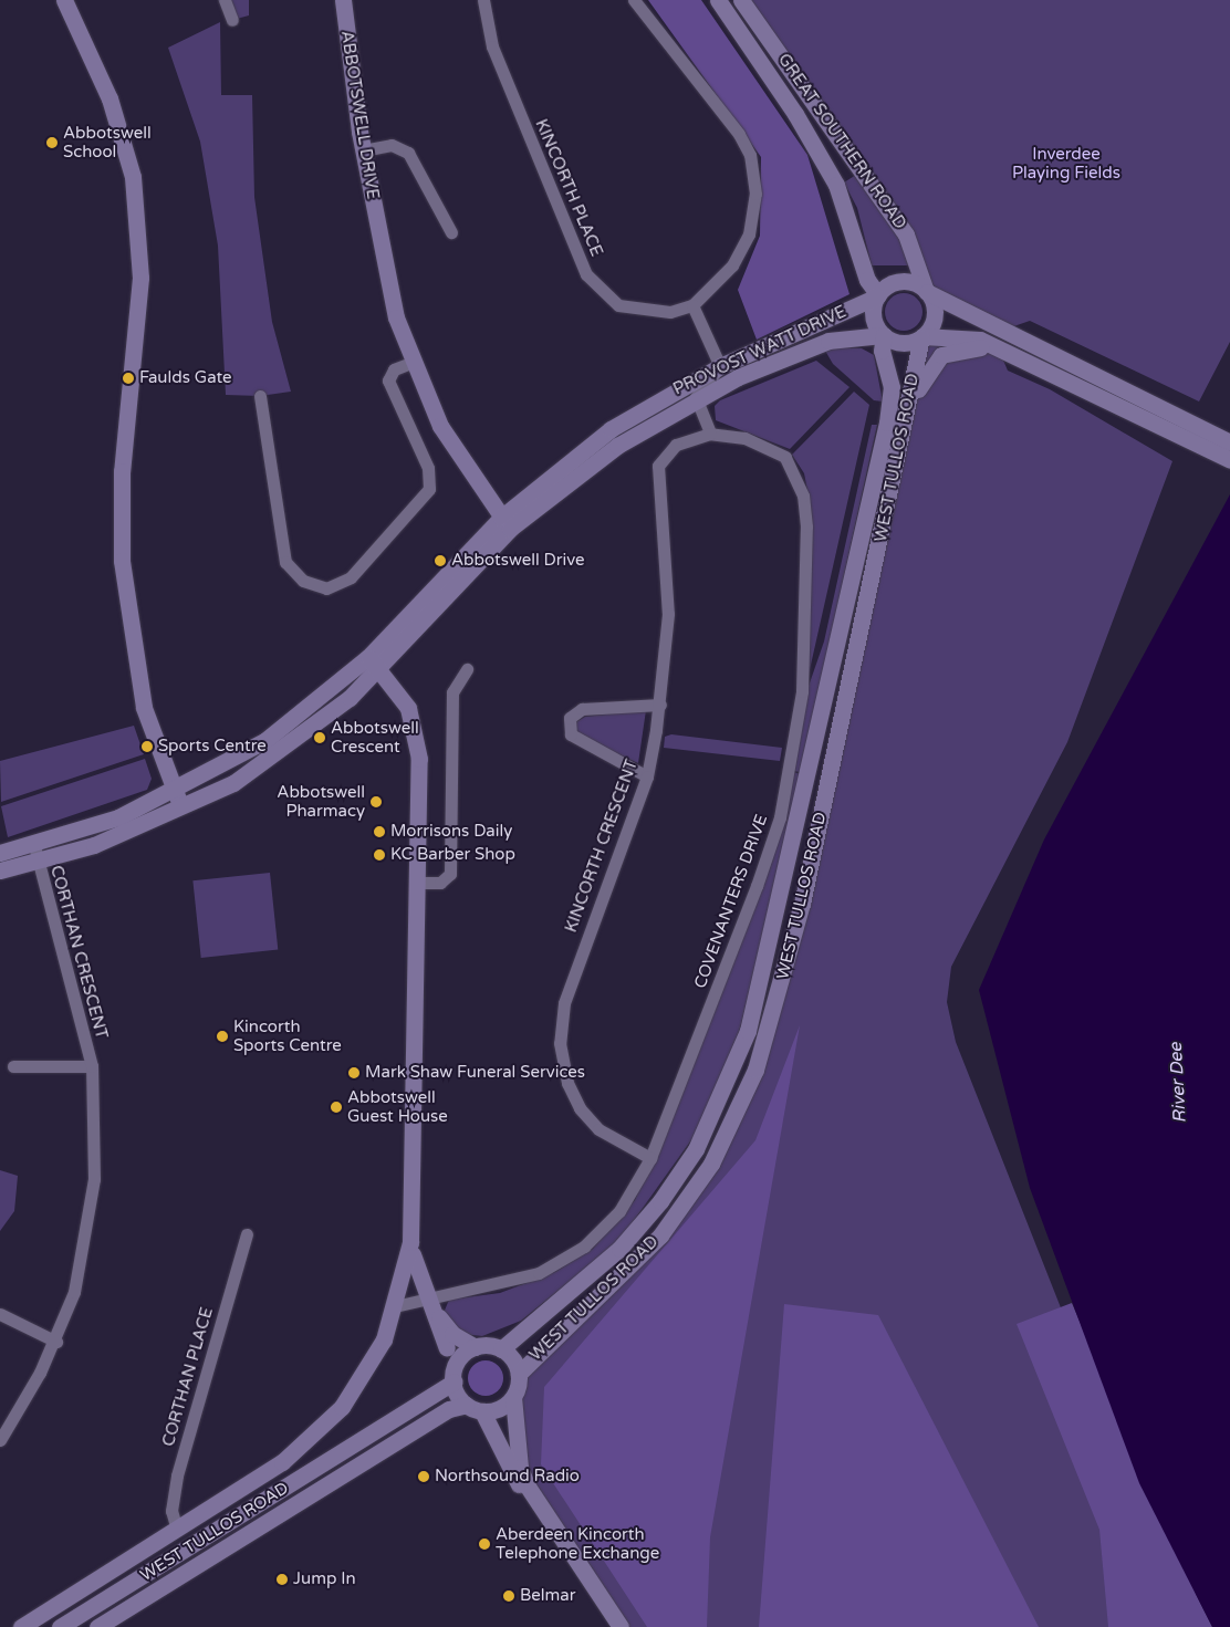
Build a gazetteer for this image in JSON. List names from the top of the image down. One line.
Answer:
{"streets":{"street":["ABBOTSWELL DRIVE","GREAT SOUTHERN ROAD","KINCORTH PLACE","PROVOST WATT DRIVE","WEST TULLOS ROAD","KINCORTH CRESCENT","COVENANTERS DRIVE","CORTHAN CRESCENT","CORTHAN PLACE"]},"crossings":[["ABBOTSWELL DRIVE","PROVOST WATT DRIVE"],["GREAT SOUTHERN ROAD","PROVOST WATT DRIVE"],["GREAT SOUTHERN ROAD","WEST TULLOS ROAD"],["PROVOST WATT DRIVE","WEST TULLOS ROAD"],["PROVOST WATT DRIVE","CORTHAN CRESCENT"],["KINCORTH CRESCENT","COVENANTERS DRIVE"]],"water":["River Dee"],"parks":["Inverdee Playing Fields"],"places":["Abbotswell School","Faulds Gate","Abbotswell Drive","Abbotswell Crescent","Sports Centre","Abbotswell Pharmacy","Morrisons Daily","KC Barber Shop","Kincorth Sports Centre","Mark Shaw Funeral Services","Abbotswell Guest House","Northsound Radio","Aberdeen Kincorth Telephone Exchange","Jump In","Belmar"]}
